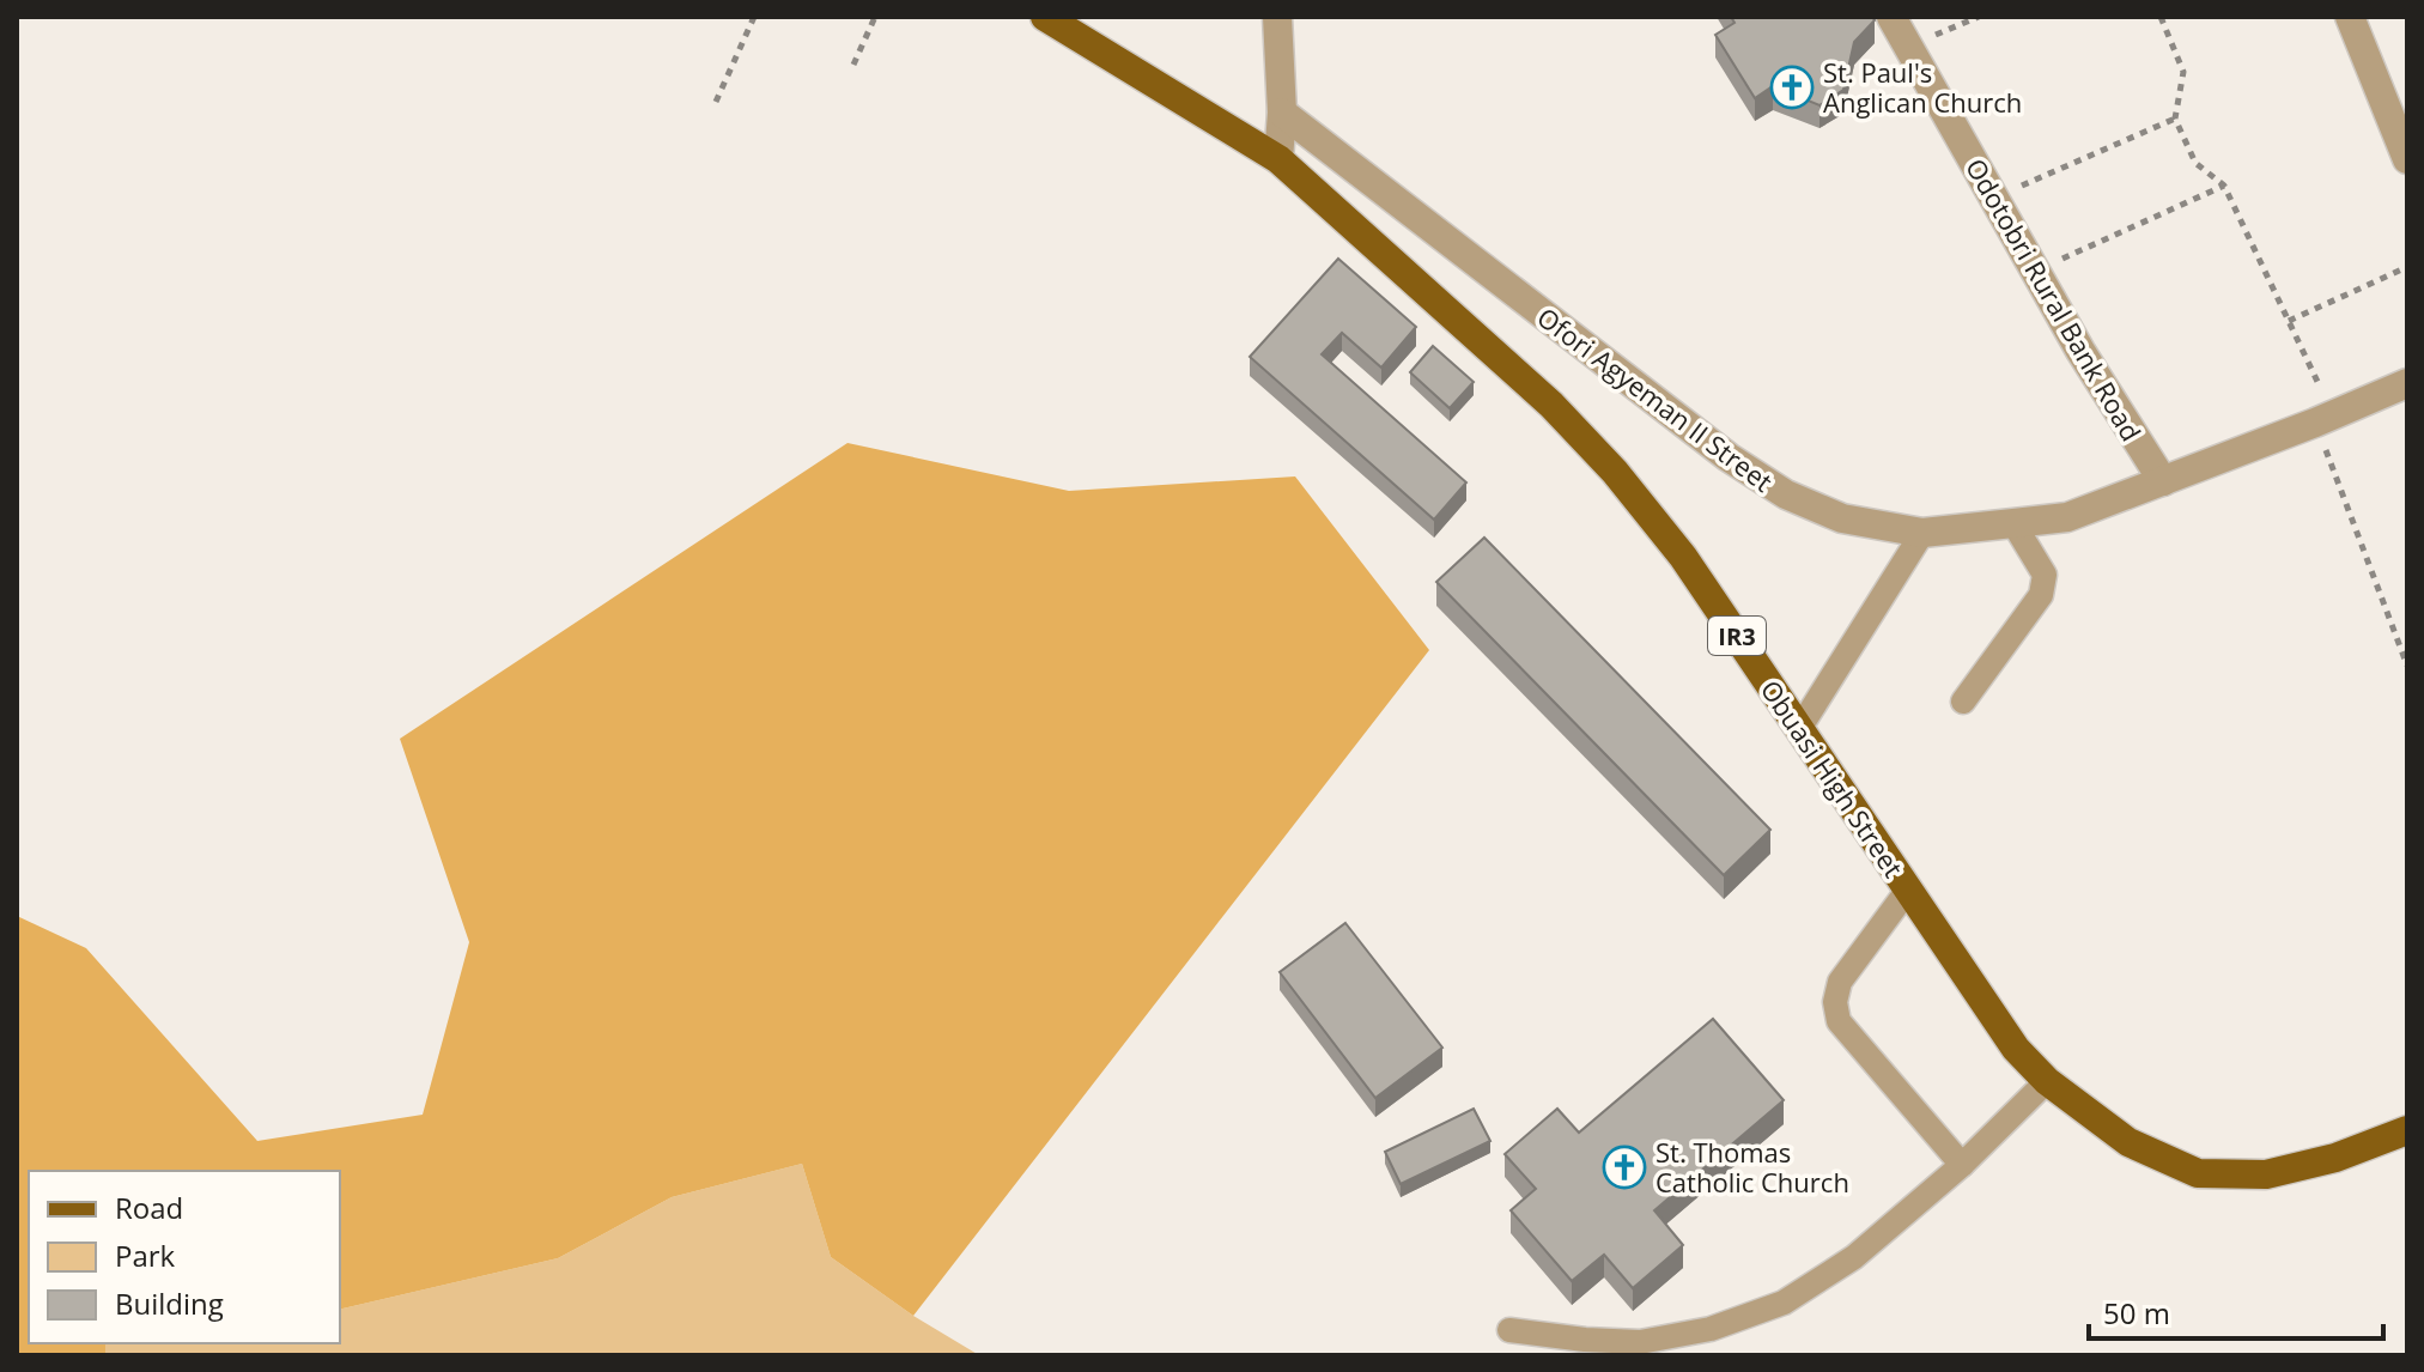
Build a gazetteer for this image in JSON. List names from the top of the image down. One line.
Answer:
{"streets":{"main road":["IR3","Obuasi High Street"],"street":["Odotobri Rural Bank Road","Ofori Agyeman II Street"]},"crossings":[["Odotobri Rural Bank Road","Ofori Agyeman II Street"]],"places":{"church":["St. Paul's Anglican Church","St. Thomas Catholic Church"]},"legend":["Road","Park","Building"],"scale_bar":"50 m"}
